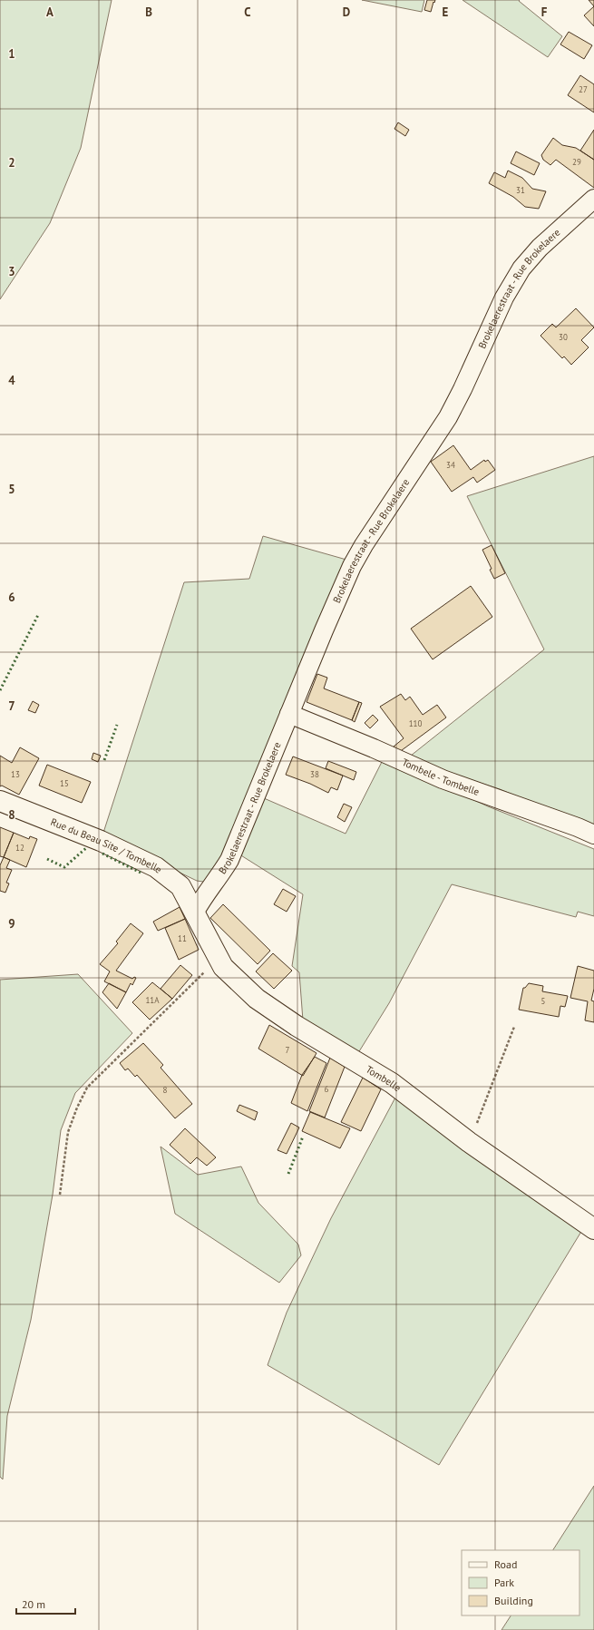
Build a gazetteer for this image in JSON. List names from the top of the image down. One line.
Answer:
{"streets":{"street":["Brokelaerestraat - Rue Brokelaere","Tombele - Tombelle","Rue du Beau Site / Tombelle","Tombelle"]},"crossings":[["Brokelaerestraat - Rue Brokelaere","Tombele - Tombelle"],["Brokelaerestraat - Rue Brokelaere","Rue du Beau Site / Tombelle"],["Brokelaerestraat - Rue Brokelaere","Tombelle"],["Rue du Beau Site / Tombelle","Tombelle"]],"house_numbers":["27","29","31","30","34","110","13","38","15","12","11","11A","5","7","6","8"],"legend":["Road","Park","Building"],"scale_bar":"20 m","grid":{"columns":["A","B","C","D","E","F"],"rows":["1","2","3","4","5","6","7","8","9"]}}
